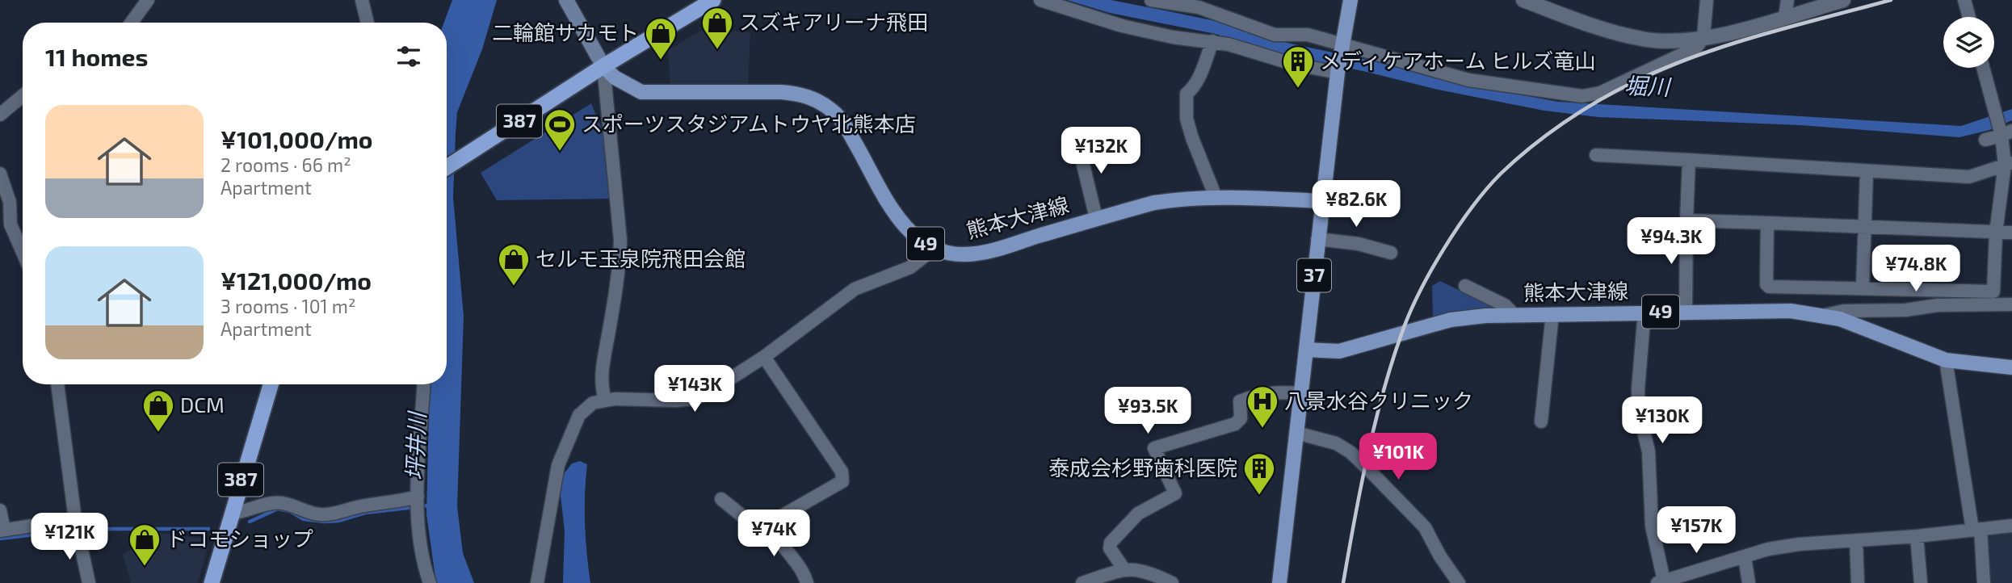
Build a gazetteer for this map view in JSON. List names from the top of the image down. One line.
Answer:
{"streets":{"highway":["387"],"main road":["熊本大津線","49","37"]},"crossings":[["387","49"],["熊本大津線","49"],["熊本大津線","37"]],"water":["堀川","坪井川"],"places":{"shop":["スズキアリーナ飛田","二輪館サカモト","セルモ玉泉院飛田会館","DCM","ドコモショップ"],"building":["メディケアホーム ヒルズ竜山","泰成会杉野歯科医院"],"sports":["スポーツスタジアムトウヤ北熊本店"],"hospital":["八景水谷クリニック"]},"page":{"heading":"11 homes","list":[{"name":"¥101,000/mo","note":"2 rooms · 66 m² · Apartment"},{"name":"¥121,000/mo","note":"3 rooms · 101 m² · Apartment"}],"price":["¥132K","¥82.6K","¥94.3K","¥74.8K","¥143K","¥93.5K","¥130K","¥101K","¥157K","¥74K","¥121K"]}}
